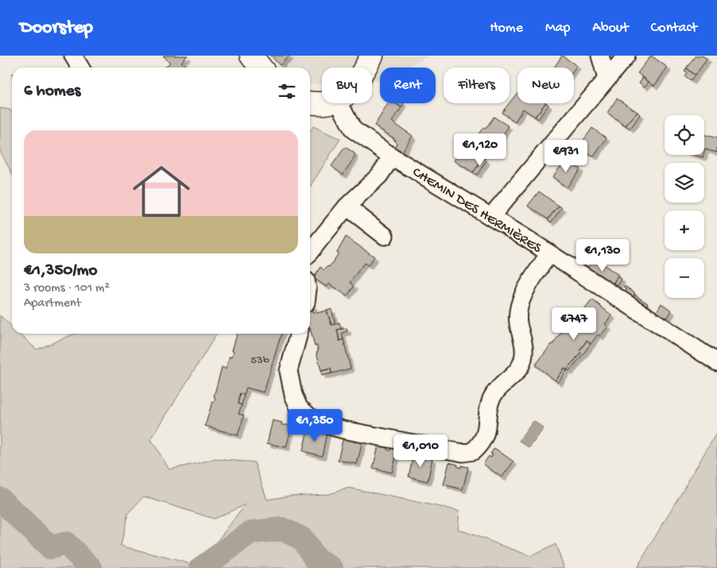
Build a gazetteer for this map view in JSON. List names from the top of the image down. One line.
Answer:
{"streets":{"street":["CHEMIN DES HERMIÈRES"]},"house_numbers":["53b"],"page":{"header":"Doorstep","nav":["Home","Map","About","Contact"],"chip":["Buy","Rent","Filters","New"],"heading":"6 homes","map_buttons":["+","−"],"list":[{"name":"€1,350/mo","note":"3 rooms · 101 m² · Apartment"}],"price":["€1,120","€931","€1,130","€747","€1,350","€1,010"]}}
